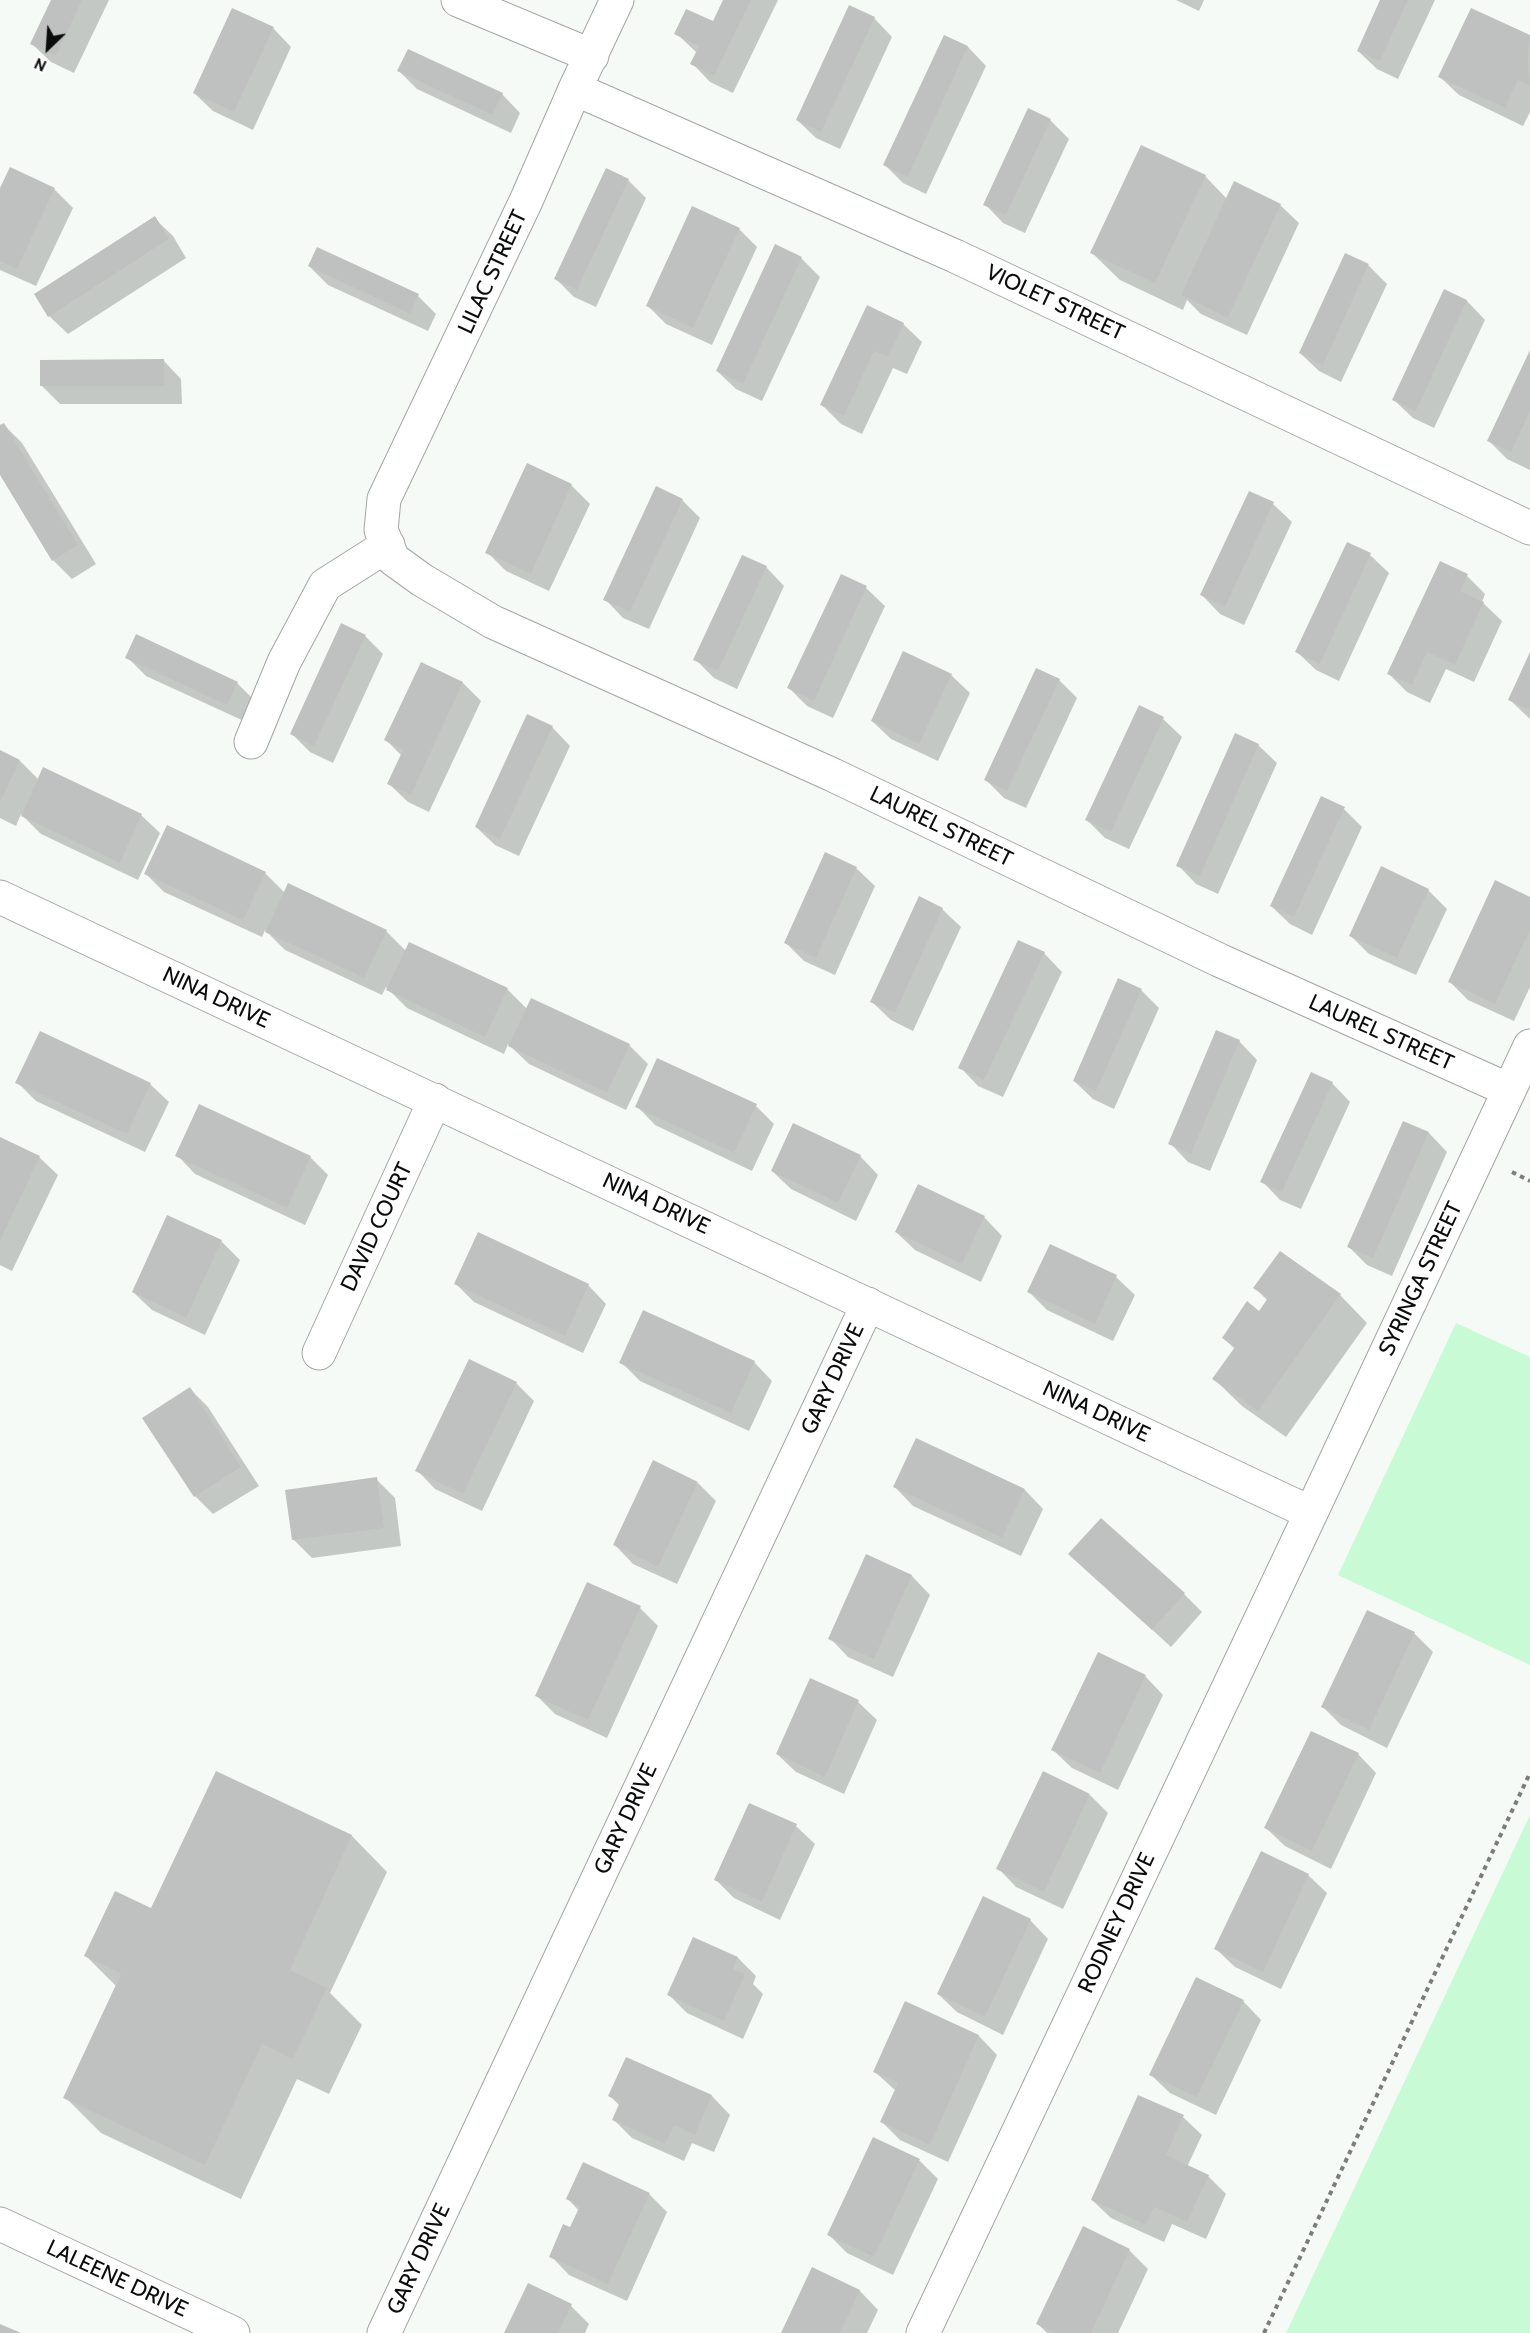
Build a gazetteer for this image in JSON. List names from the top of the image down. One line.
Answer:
{"streets":{"street":["LILAC STREET","VIOLET STREET","LAUREL STREET","NINA DRIVE","DAVID COURT","SYRINGA STREET","GARY DRIVE","RODNEY DRIVE","LALEENE DRIVE"]},"crossings":[["LILAC STREET","VIOLET STREET"],["LILAC STREET","LAUREL STREET"],["LAUREL STREET","SYRINGA STREET"],["NINA DRIVE","DAVID COURT"],["NINA DRIVE","SYRINGA STREET"],["NINA DRIVE","GARY DRIVE"],["NINA DRIVE","RODNEY DRIVE"],["SYRINGA STREET","RODNEY DRIVE"]],"north":"bottom left"}
